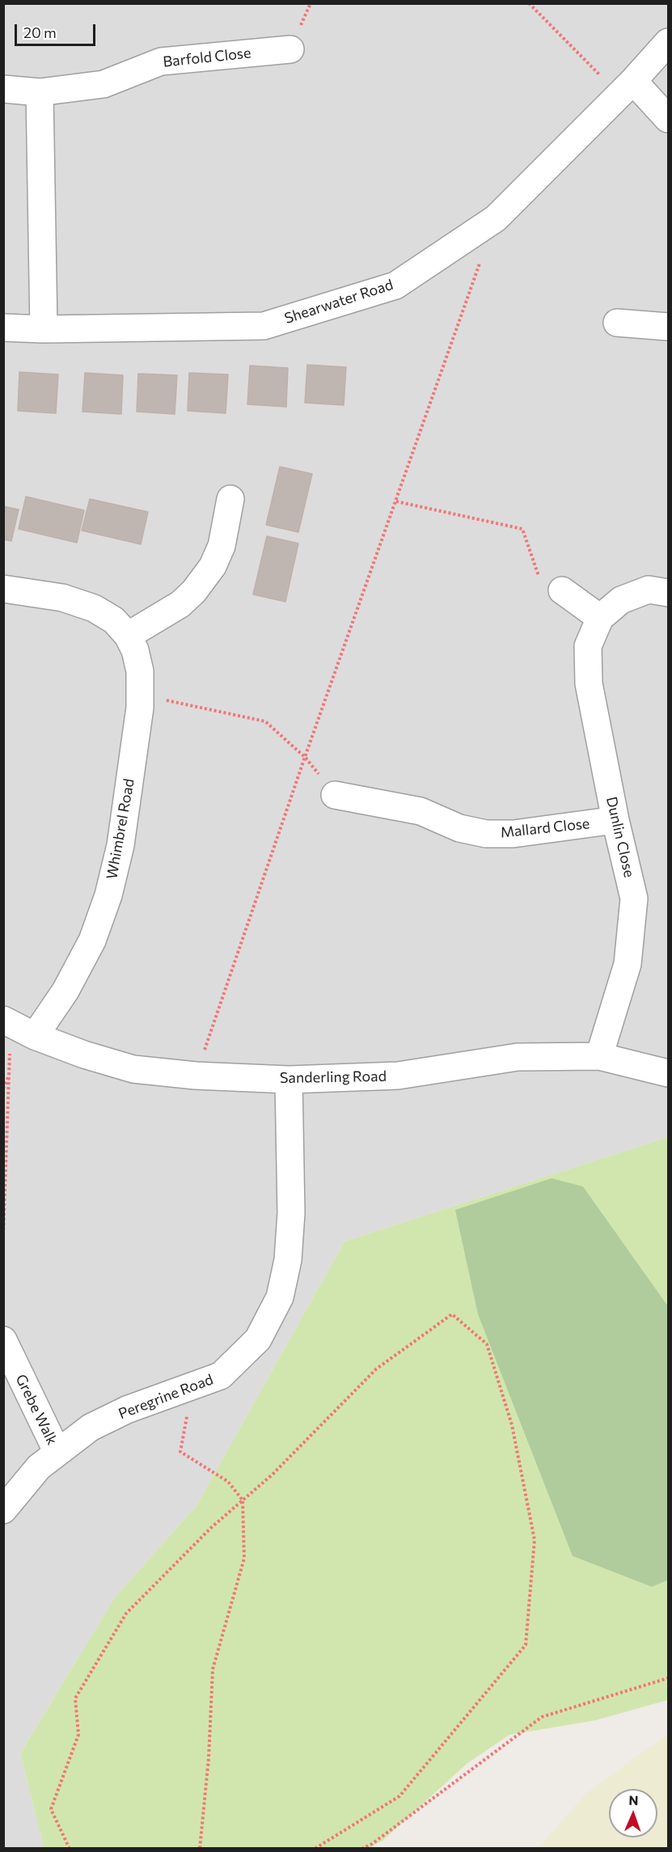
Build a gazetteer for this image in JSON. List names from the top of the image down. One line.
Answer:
{"streets":{"street":["Barfold Close","Shearwater Road","Mallard Close","Whimbrel Road","Dunlin Close","Sanderling Road","Peregrine Road","Grebe Walk"]},"crossings":[["Mallard Close","Dunlin Close"],["Whimbrel Road","Sanderling Road"],["Dunlin Close","Sanderling Road"],["Sanderling Road","Peregrine Road"],["Peregrine Road","Grebe Walk"]],"scale_bar":"20 m","north":"top"}
